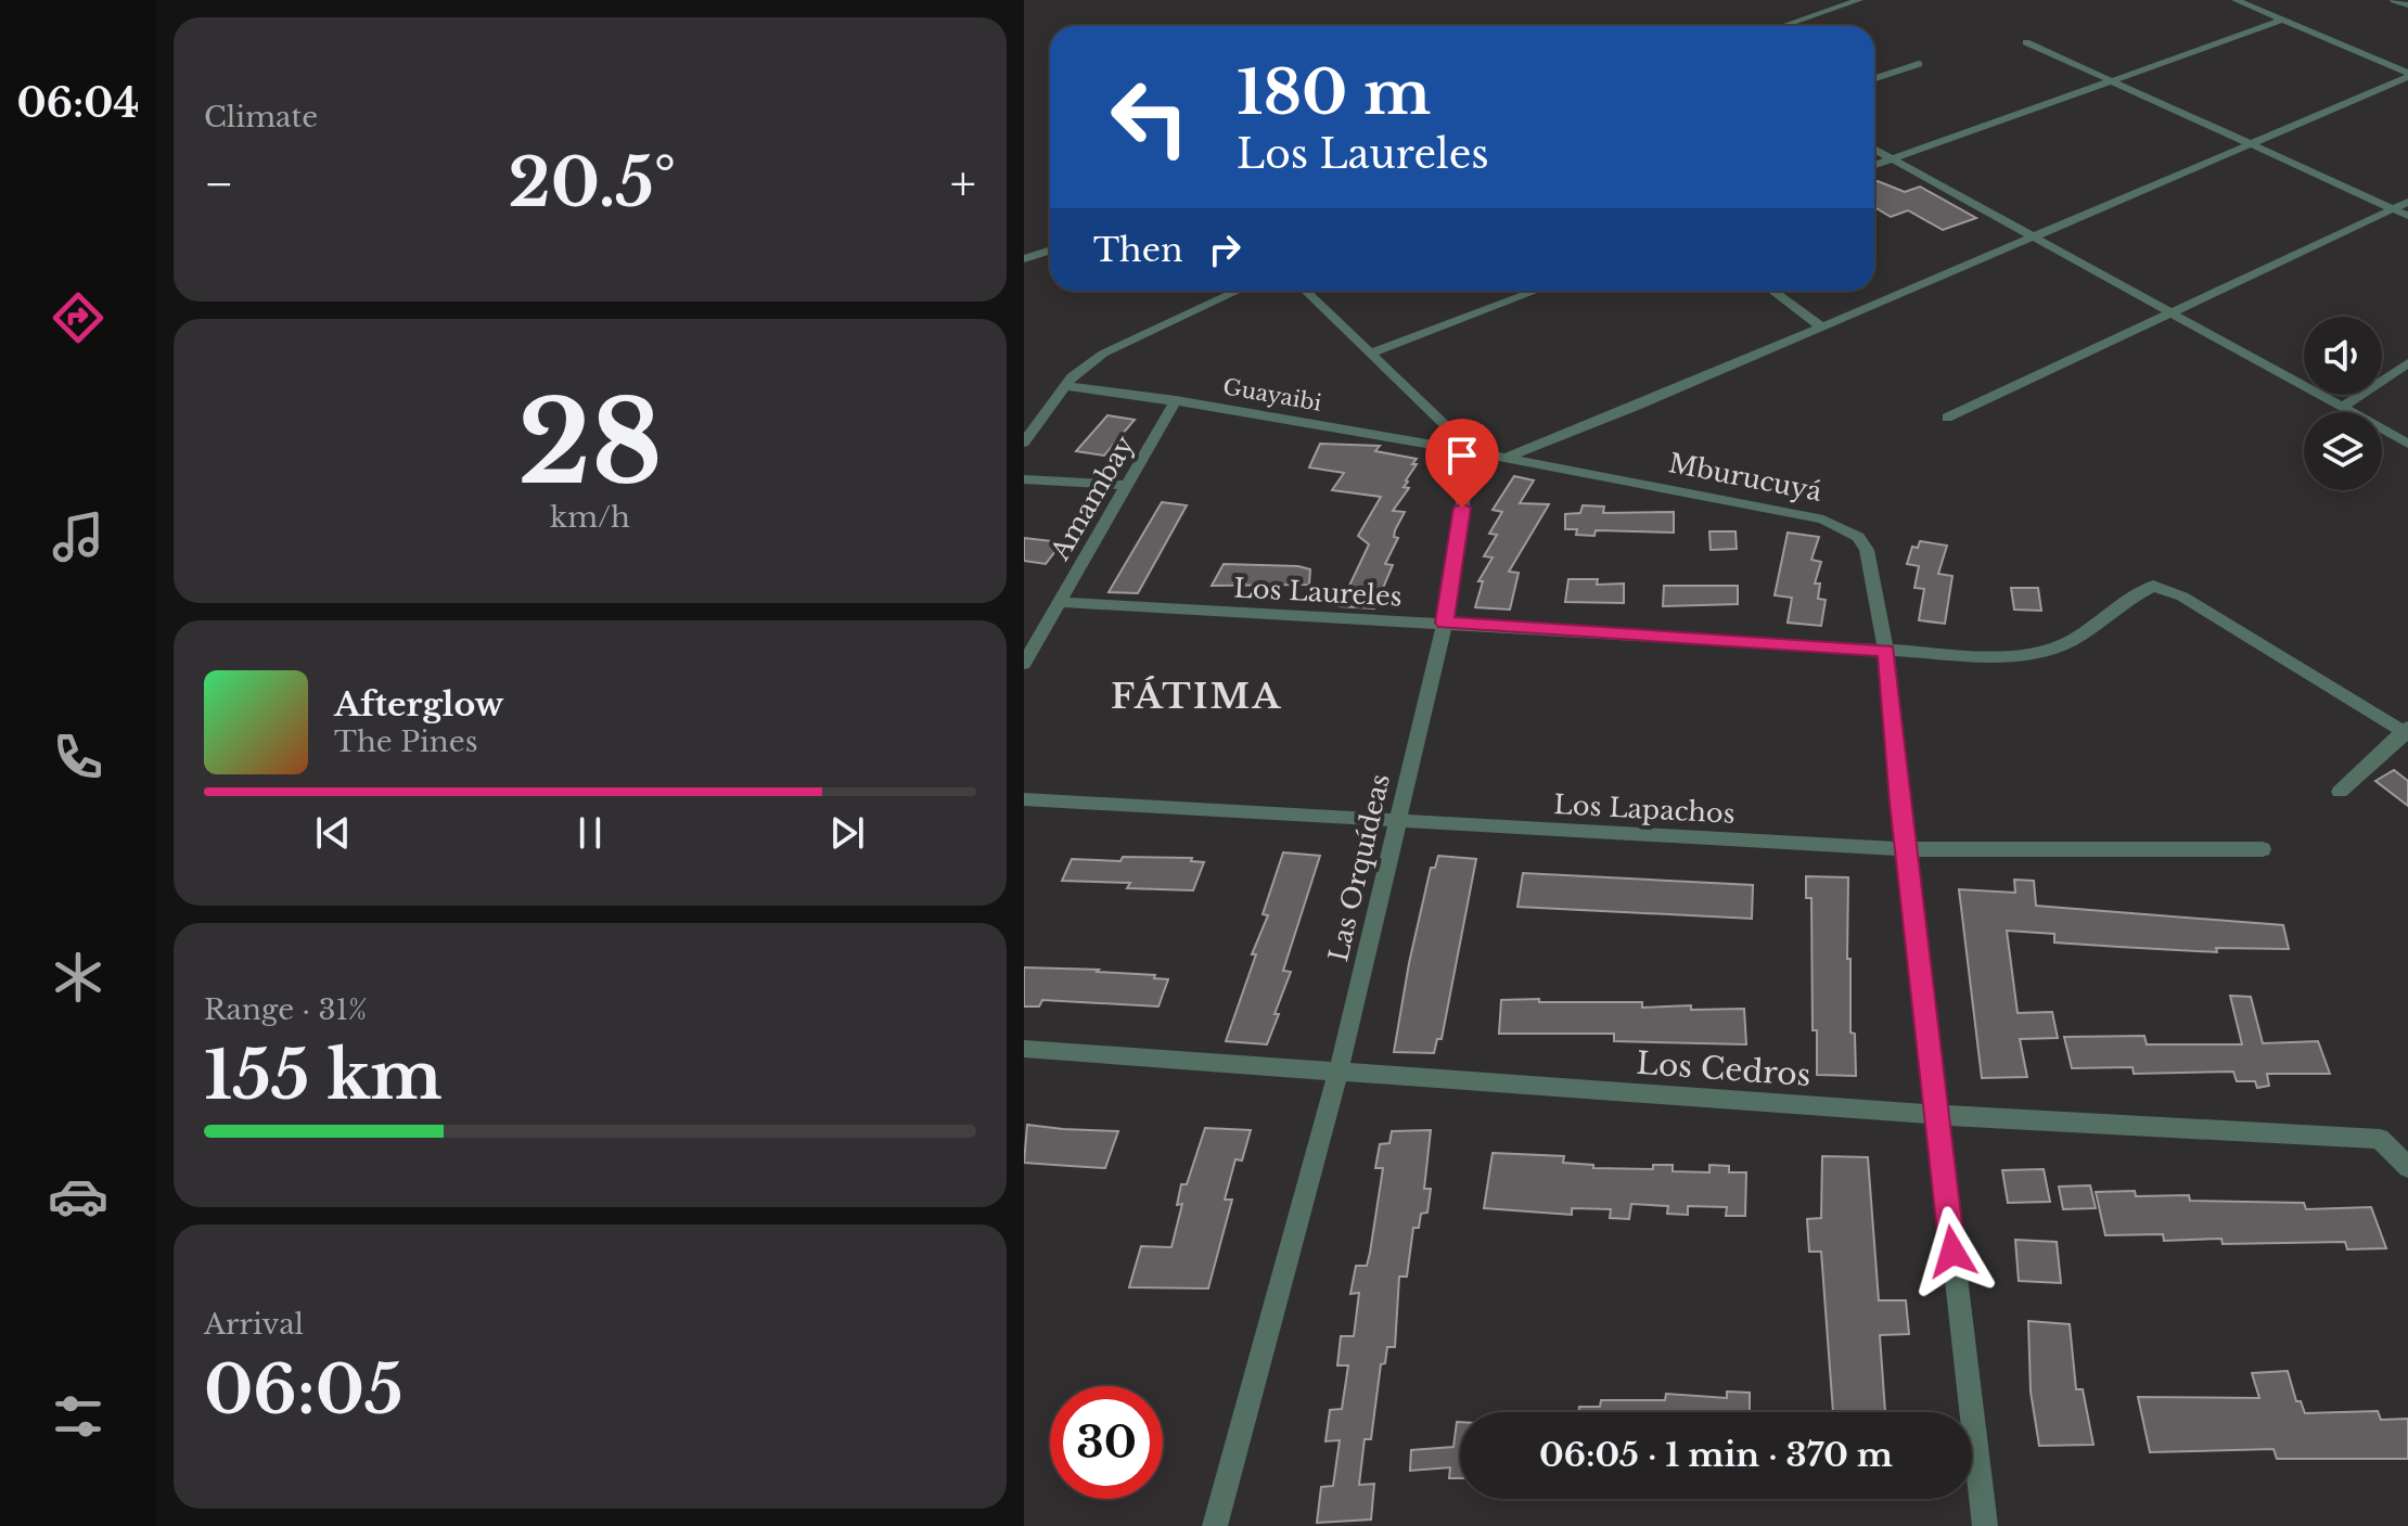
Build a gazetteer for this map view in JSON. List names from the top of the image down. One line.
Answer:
{"streets":{"street":["Guayaibi","Mburucuyá","Amambay","Los Laureles","Los Lapachos","Las Orquídeas","Los Cedros"]},"crossings":[["Guayaibi","Mburucuyá"],["Guayaibi","Amambay"],["Guayaibi","Las Orquídeas"],["Mburucuyá","Los Laureles"],["Mburucuyá","Los Lapachos"],["Mburucuyá","Los Cedros"],["Amambay","Los Laureles"],["Los Laureles","Las Orquídeas"],["Los Lapachos","Las Orquídeas"],["Las Orquídeas","Los Cedros"]],"districts":["FÁTIMA"],"page":{"tabs":"06:04","tile":["Climate",["28","km/h"],["Range · 31%","155 km"],["Arrival","06:05"]],"turn":["180 m","Los Laureles"],"heat":["−","20.5°","+"],"then":"Then","song":["Afterglow","The Pines"],"limit":"30","trip":"06:05 · 1 min · 370 m"}}
